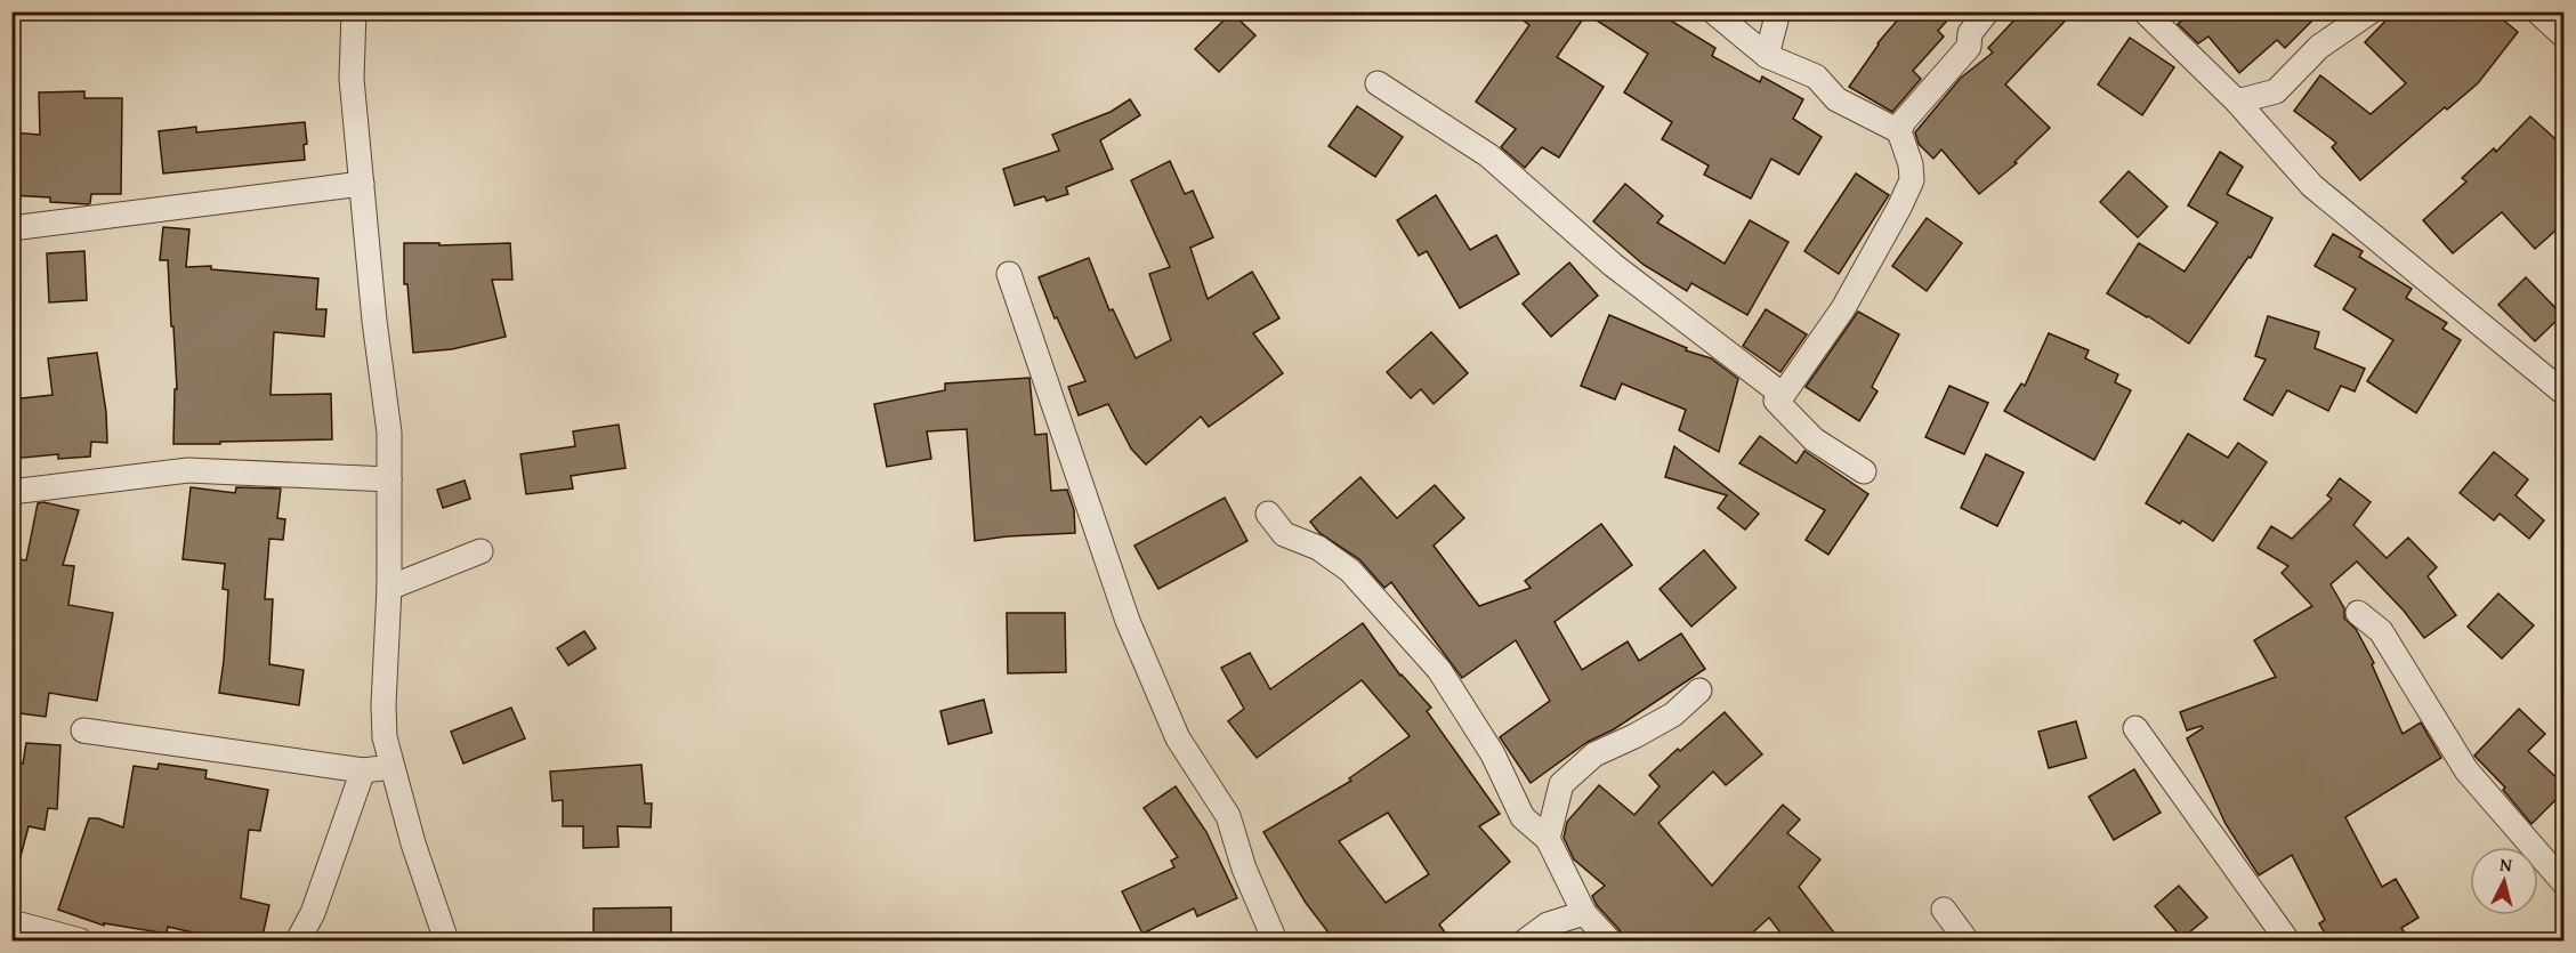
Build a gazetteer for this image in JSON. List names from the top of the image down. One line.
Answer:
{"north":"top"}
